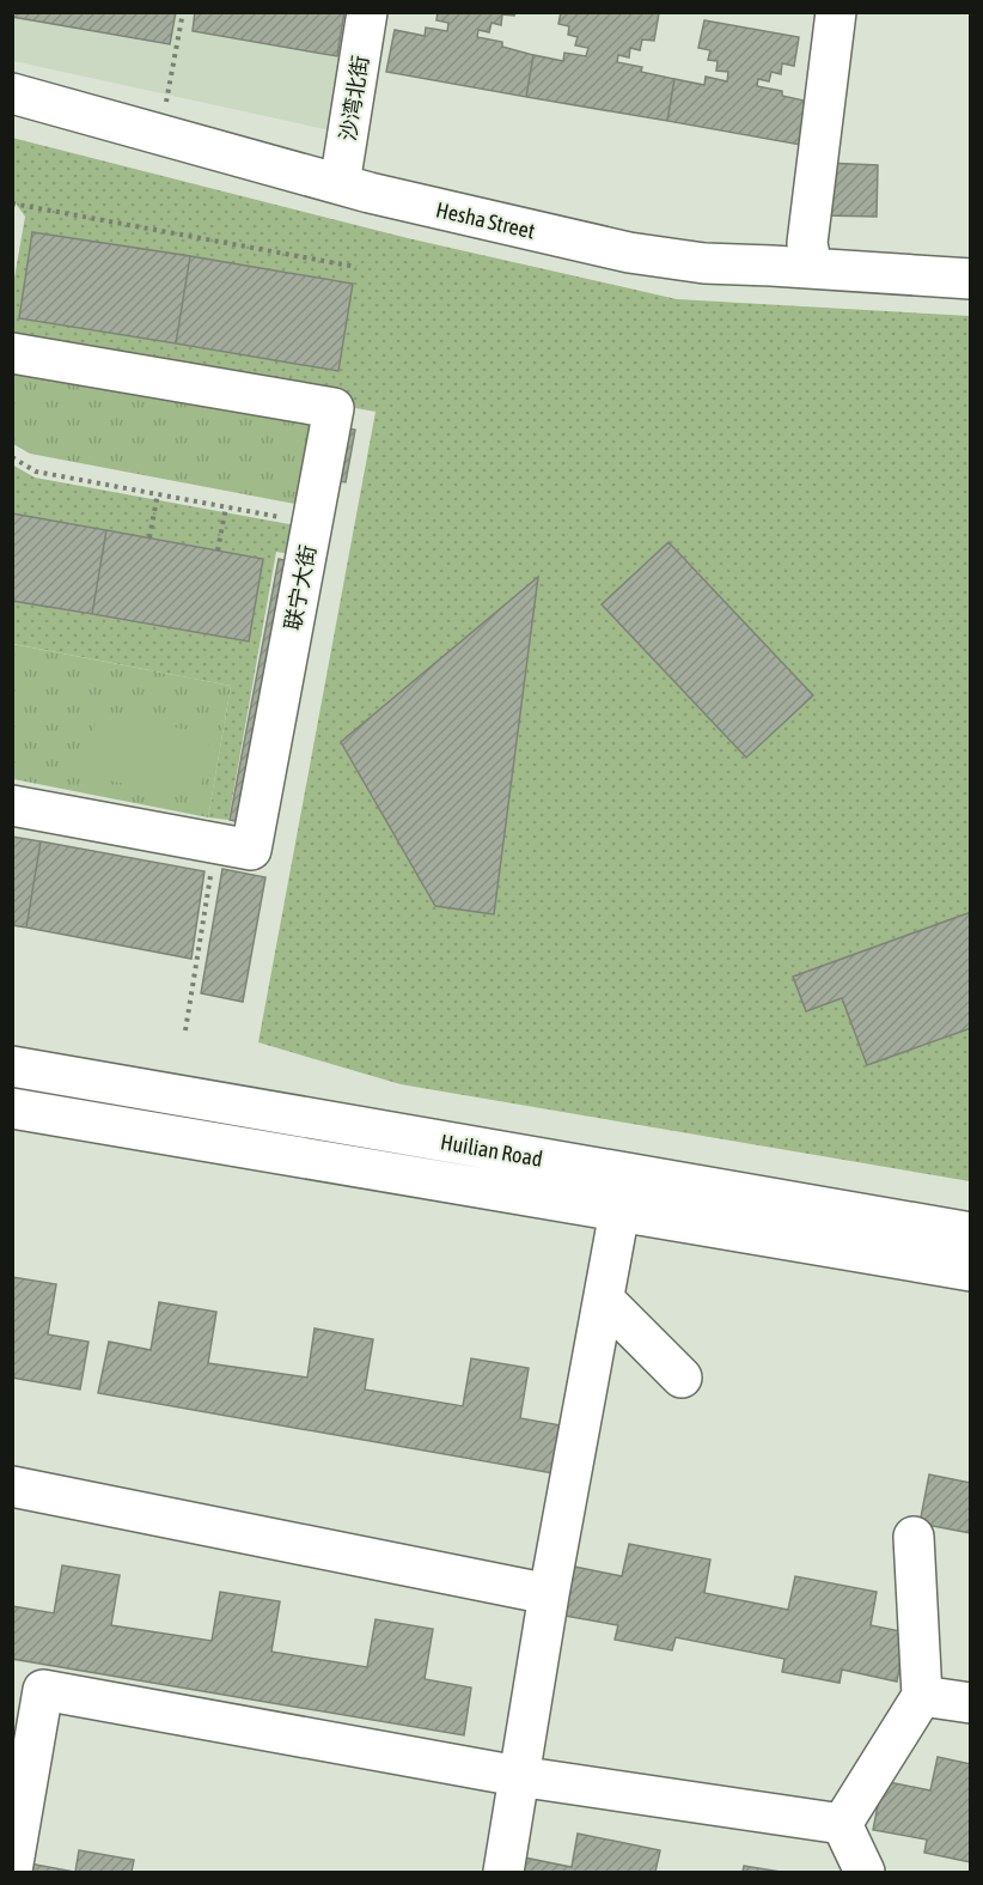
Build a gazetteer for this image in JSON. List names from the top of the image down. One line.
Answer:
{"streets":{"street":["沙湾北街","Hesha Street","联宁大街","Huilian Road"]},"crossings":[["沙湾北街","Hesha Street"]]}
